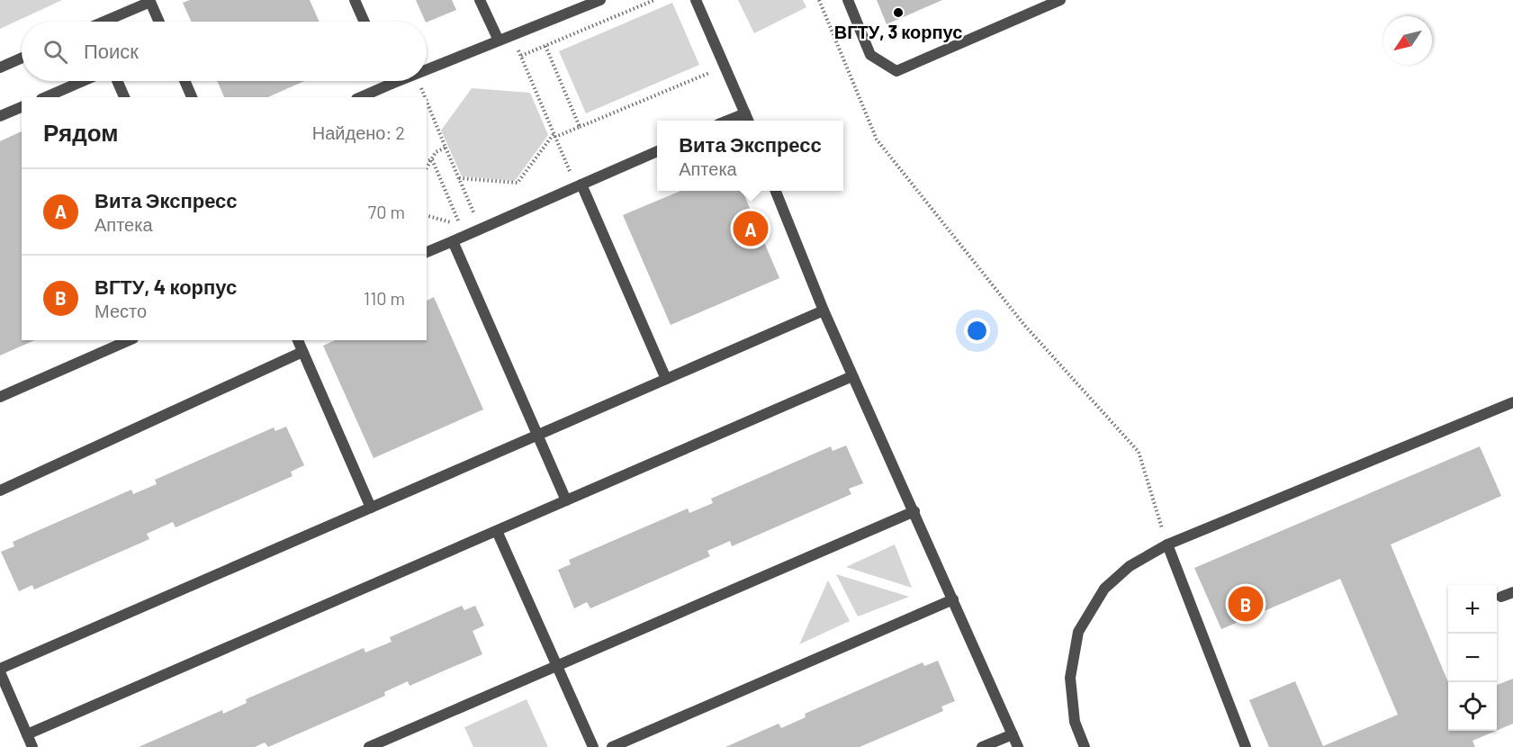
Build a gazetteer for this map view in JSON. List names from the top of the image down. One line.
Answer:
{"places":["ВГТУ, 3 корпус"],"north":"bottom left","page":{"search":"Поиск","heading":["Рядом","Найдено: 2"],"popup":["Вита Экспресс","Аптека"],"list":[{"mark":"A","name":"Вита Экспресс","note":"Аптека","value":"70 m"},{"mark":"B","name":"ВГТУ, 4 корпус","note":"Место","value":"110 m"}],"pins":["A","B"],"map_buttons":["+","−"]}}
